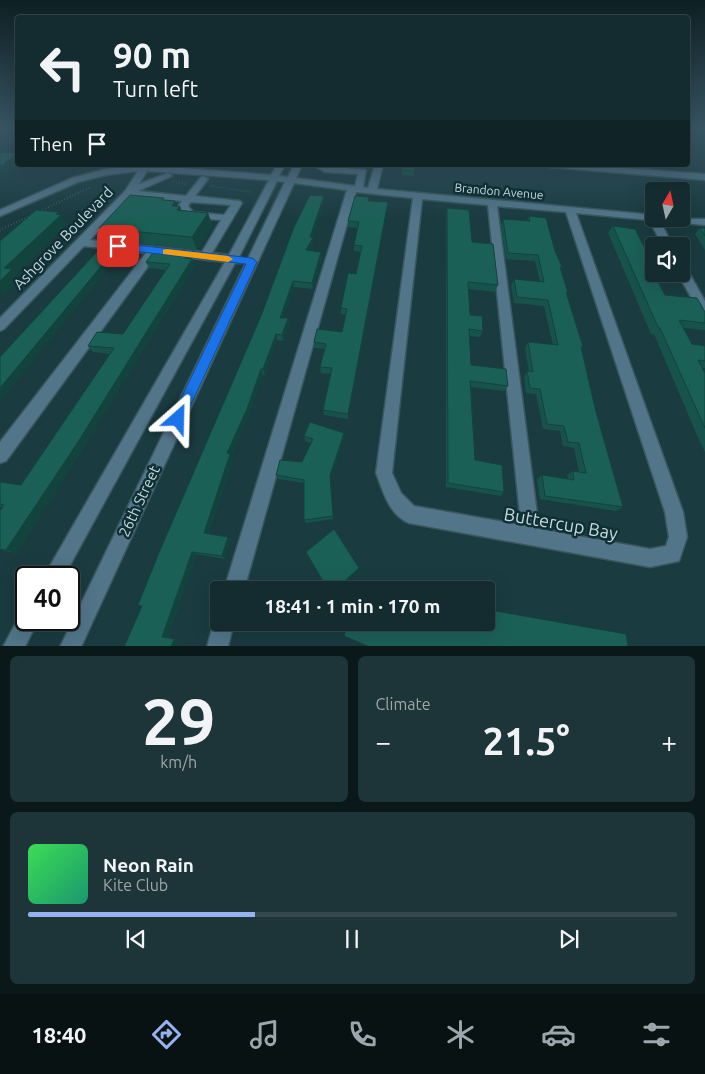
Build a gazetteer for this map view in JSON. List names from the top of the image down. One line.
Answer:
{"streets":{"street":["Brandon Avenue","Ashgrove Boulevard","26th Street","Buttercup Bay"]},"crossings":[["Brandon Avenue","26th Street"],["Brandon Avenue","Buttercup Bay"]],"north":"top","page":{"turn":["90 m","Turn left"],"then":"Then","limit":"40","trip":"18:41 · 1 min · 170 m","tile":[["29","km/h"],"Climate"],"heat":["−","21.5°","+"],"song":["Neon Rain","Kite Club"],"tabs":"18:40"}}
